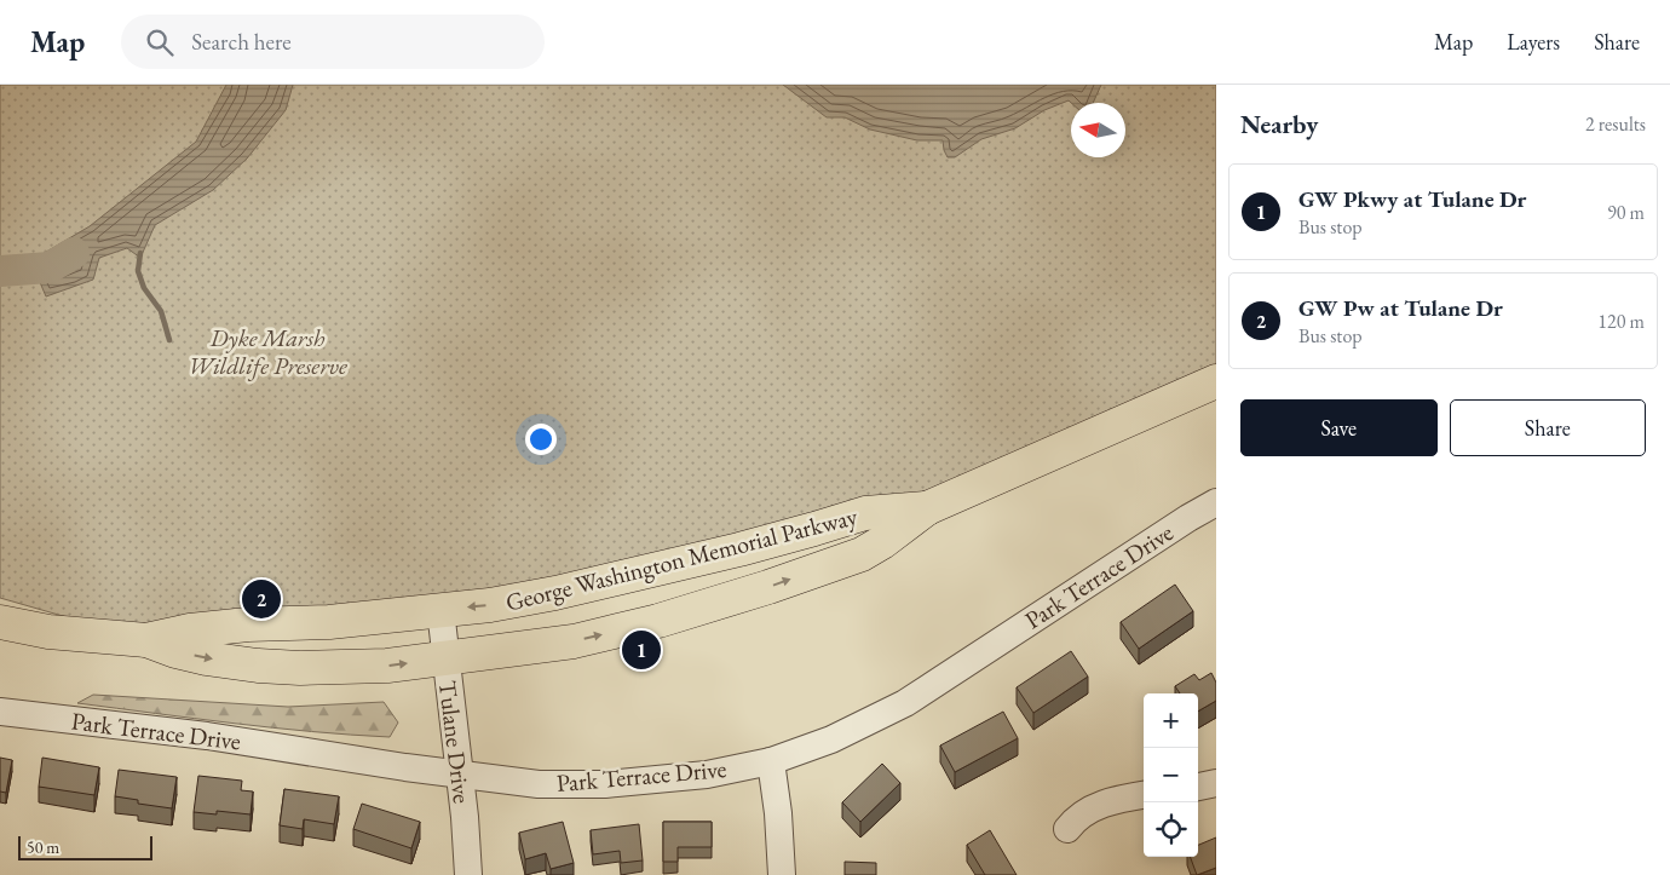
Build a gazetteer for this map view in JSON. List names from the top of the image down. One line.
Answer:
{"streets":{"main road":["George Washington Memorial Parkway"],"street":["Park Terrace Drive","Tulane Drive"]},"crossings":[["George Washington Memorial Parkway","Tulane Drive"],["Park Terrace Drive","Tulane Drive"]],"parks":["Dyke Marsh Wildlife Preserve"],"scale_bar":"50 m","north":"left","page":{"header":"Map","search":"Search here","nav":["Map","Layers","Share"],"heading":["Nearby","2 results"],"list":[{"mark":"1","name":"GW Pkwy at Tulane Dr","note":"Bus stop","value":"90 m"},{"mark":"2","name":"GW Pw at Tulane Dr","note":"Bus stop","value":"120 m"}],"buttons":["Save","Share"],"pins":["2","1"],"map_buttons":["+","−"],"scale":"50 m"}}
